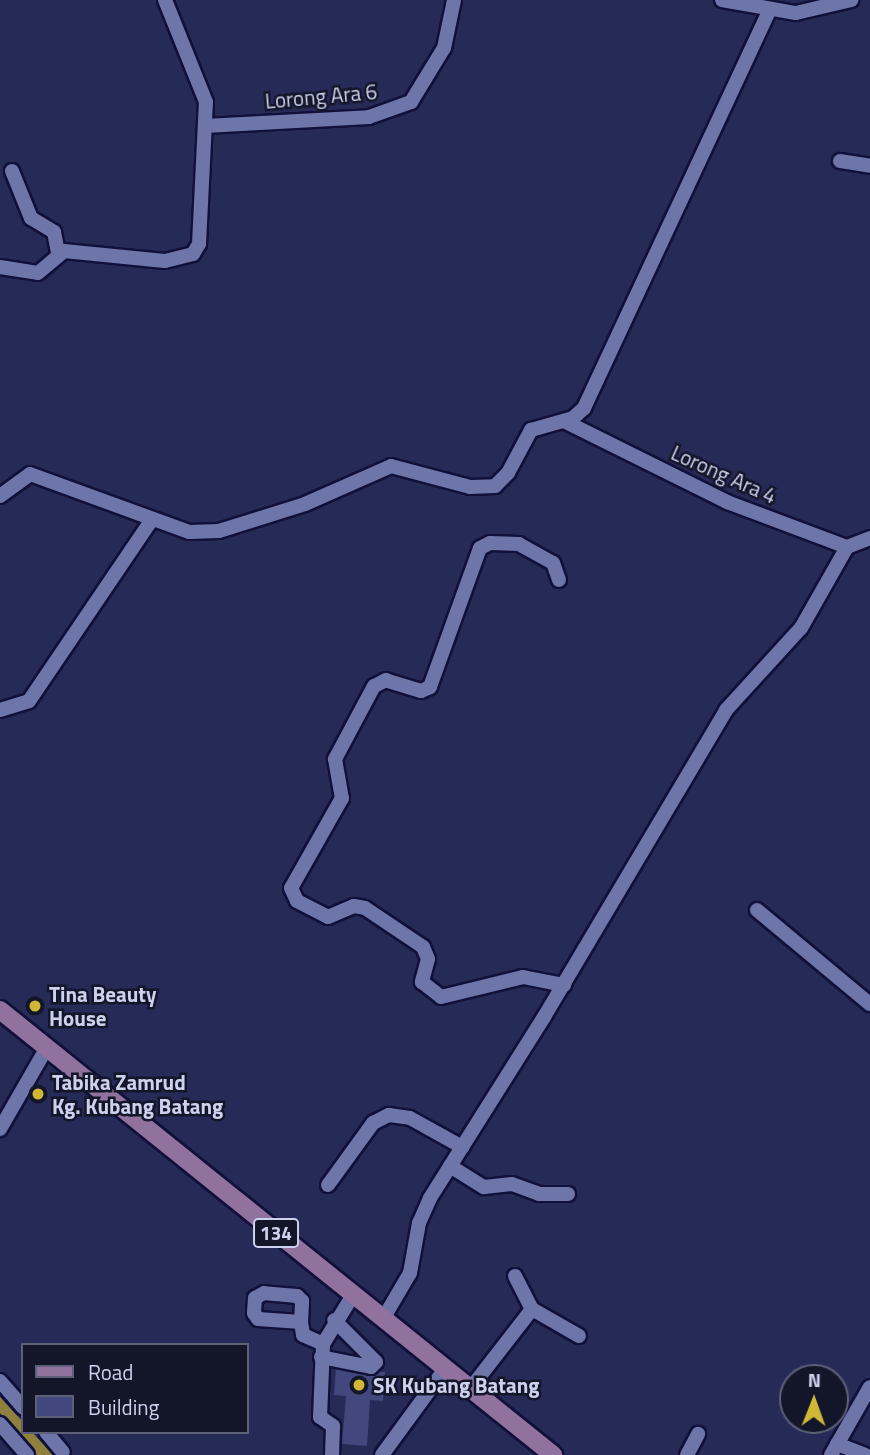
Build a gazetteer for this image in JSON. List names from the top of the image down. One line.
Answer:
{"streets":{"main road":["134"],"street":["Lorong Ara 6","Lorong Ara 4"]},"places":["Tina Beauty House","Tabika Zamrud Kg. Kubang Batang","SK Kubang Batang"],"legend":["Road","Building"],"north":"top"}
